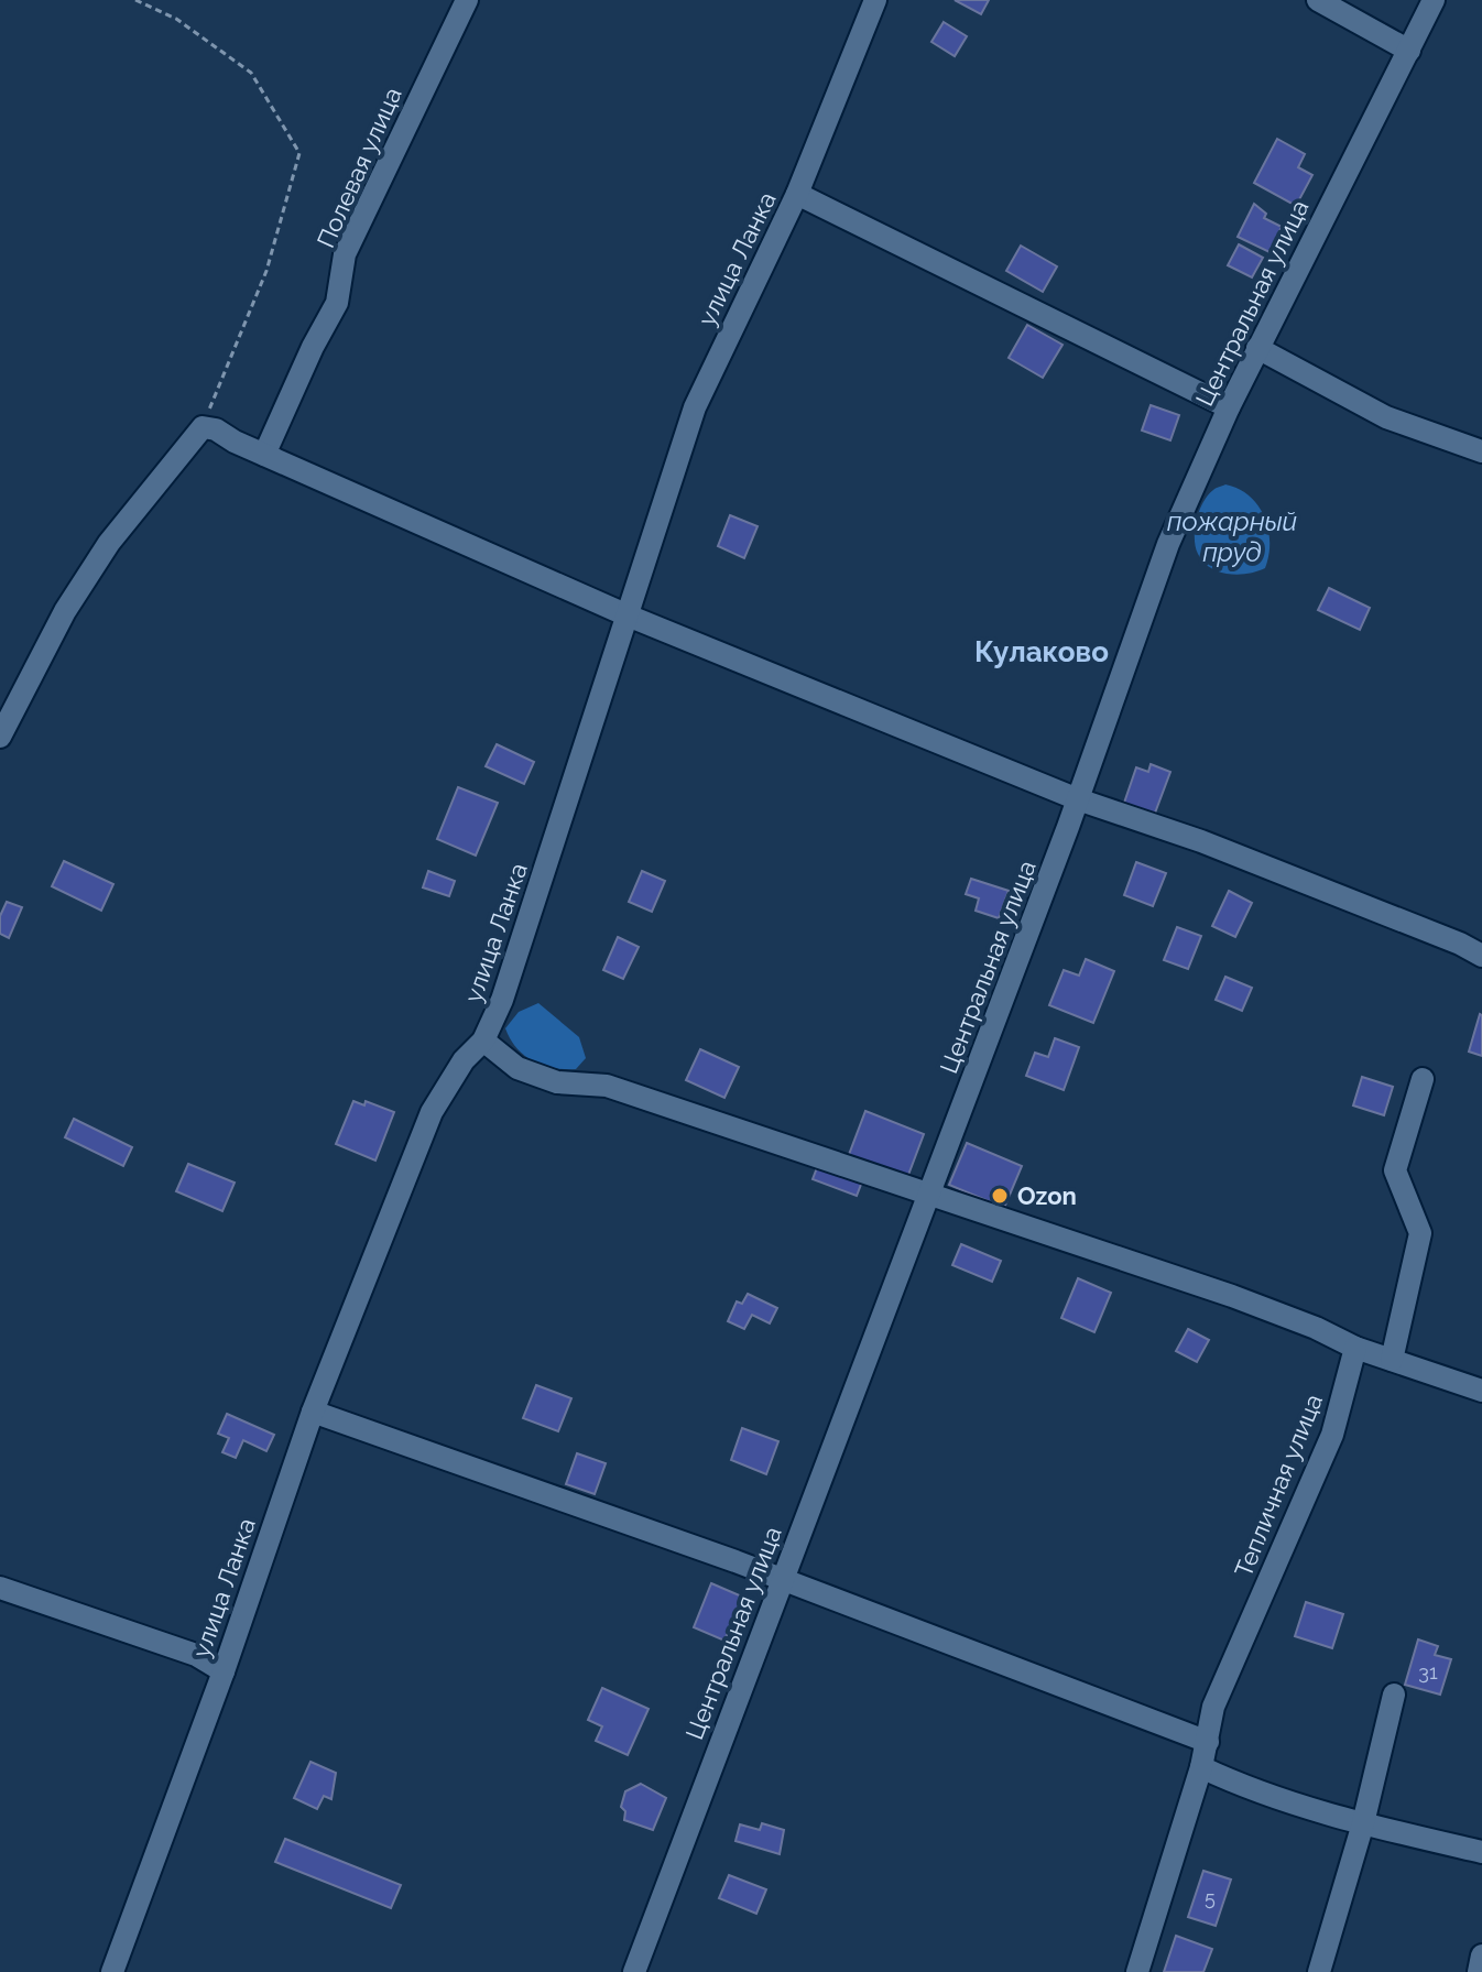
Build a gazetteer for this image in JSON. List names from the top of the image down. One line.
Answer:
{"streets":{"street":["Полевая улица","улица Ланка","Центральная улица","Тепличная улица"]},"districts":["Кулаково"],"water":["пожарный пруд"],"places":["Ozon"],"house_numbers":["31","5"]}
